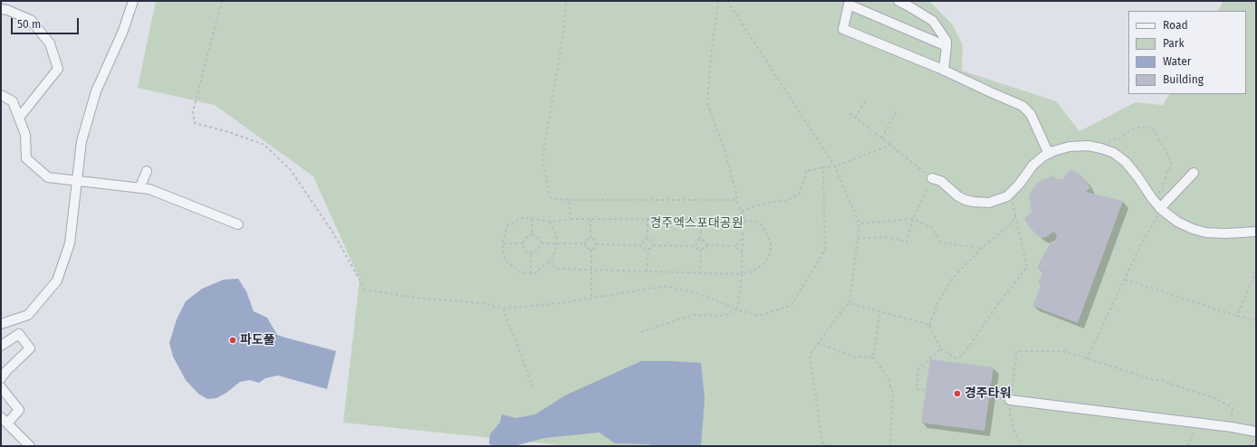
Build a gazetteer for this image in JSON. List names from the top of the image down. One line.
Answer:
{"parks":["경주엑스포대공원"],"places":["파도풀","경주타워"],"legend":["Road","Park","Water","Building"],"scale_bar":"50 m"}
